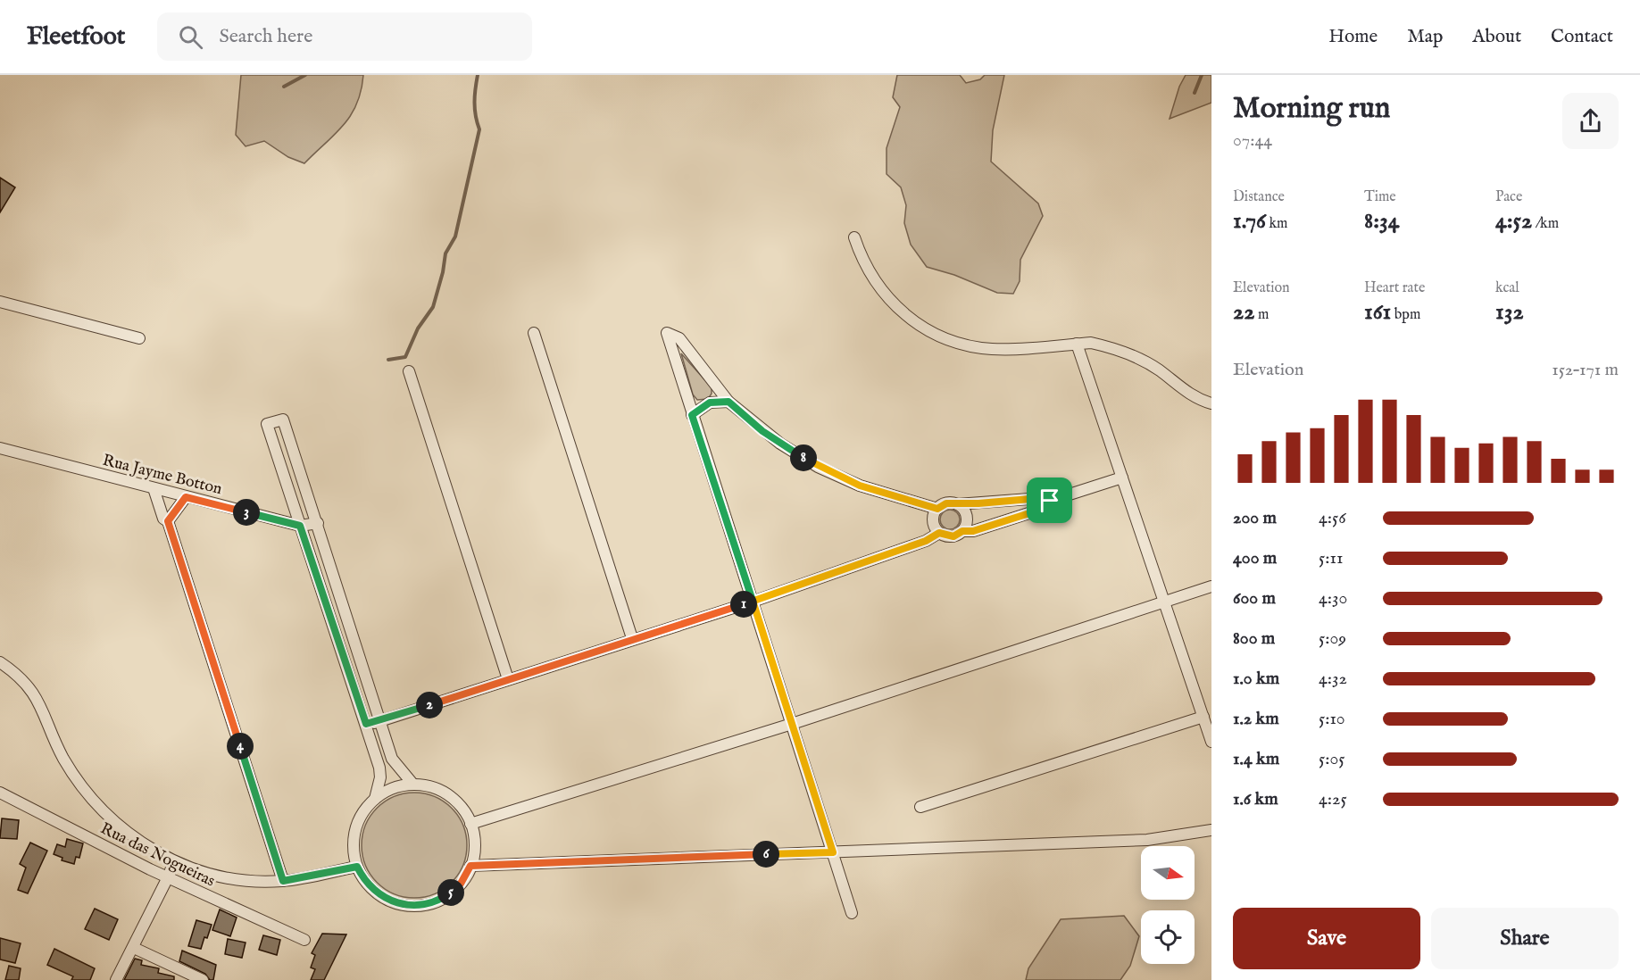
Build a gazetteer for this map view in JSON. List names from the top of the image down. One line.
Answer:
{"streets":{"street":["Rua Jayme Botton","Rua das Nogueiras"]},"north":"right","page":{"header":"Fleetfoot","search":"Search here","nav":["Home","Map","About","Contact"],"heading":["Morning run","07:44"],"stats":[["Distance","1.76 km"],["Time","8:34"],["Pace","4:52 /km"],["Elevation","22 m"],["Heart rate","161 bpm"],["kcal","132"]],"chart":["Elevation","152–171 m"],"pins":["8","3","1","2","4","6","5"],"list":[{"name":"200 m","note":"4:56"},{"name":"400 m","note":"5:11"},{"name":"600 m","note":"4:30"},{"name":"800 m","note":"5:09"},{"name":"1.0 km","note":"4:32"},{"name":"1.2 km","note":"5:10"},{"name":"1.4 km","note":"5:05"},{"name":"1.6 km","note":"4:25"}],"buttons":["Save","Share"]}}
